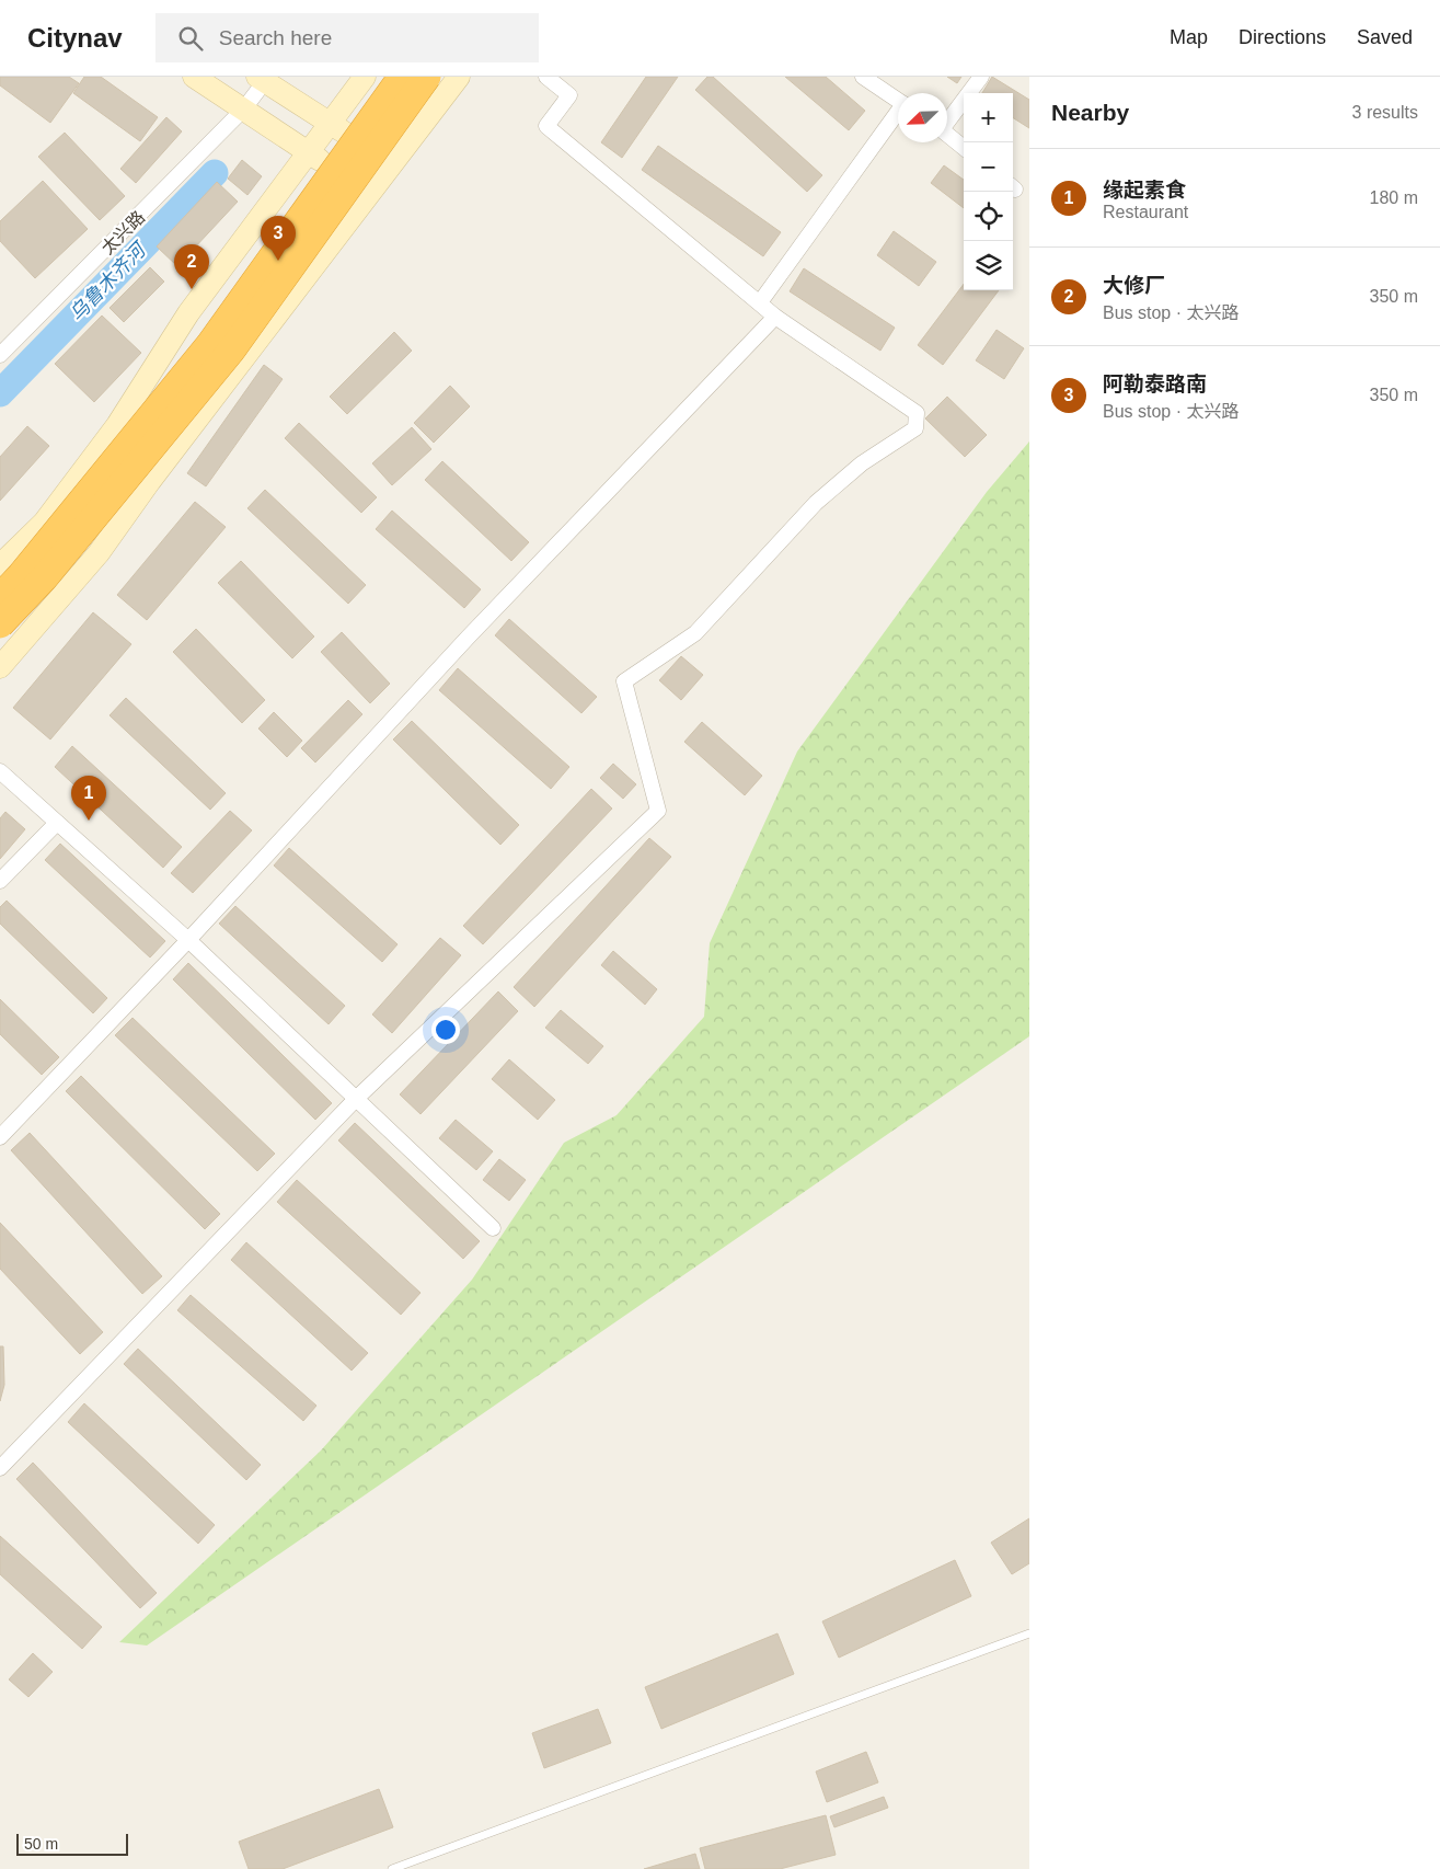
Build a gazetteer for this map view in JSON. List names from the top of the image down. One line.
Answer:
{"streets":{"street":["太兴路"]},"water":["乌鲁木齐河"],"scale_bar":"50 m","north":"bottom left","page":{"header":"Citynav","search":"Search here","nav":["Map","Directions","Saved"],"heading":["Nearby","3 results"],"map_buttons":["+","−"],"list":[{"mark":"1","name":"缘起素食","note":"Restaurant","value":"180 m"},{"mark":"2","name":"大修厂","note":"Bus stop · 太兴路","value":"350 m"},{"mark":"3","name":"阿勒泰路南","note":"Bus stop · 太兴路","value":"350 m"}],"pins":["3","2","1"],"scale":"50 m"}}
